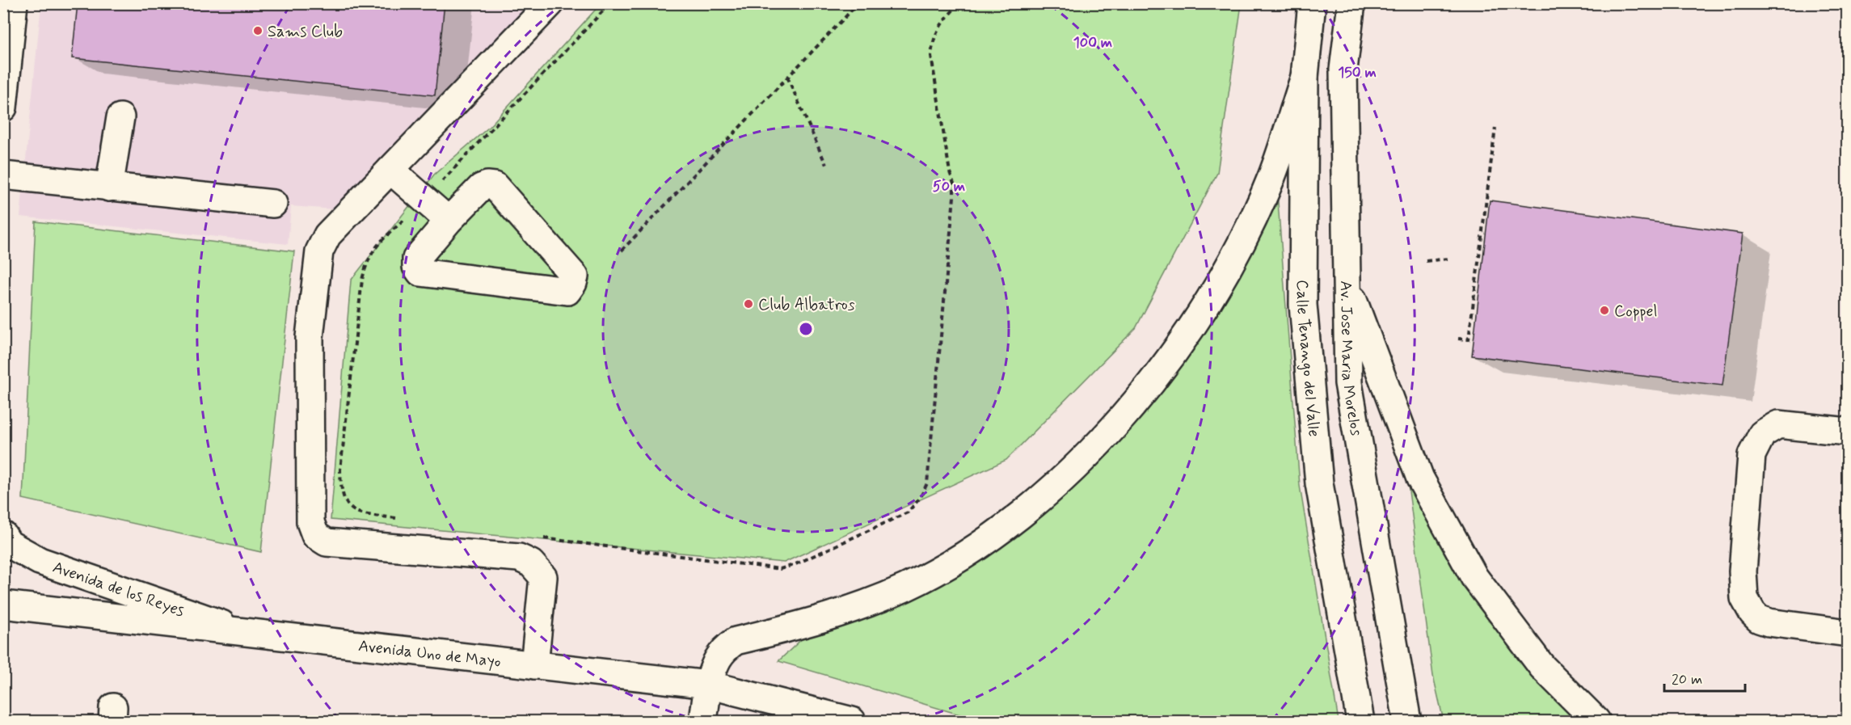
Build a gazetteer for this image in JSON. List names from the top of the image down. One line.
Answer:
{"streets":{"main road":["Calle Tenango del Valle","Av. Jose Maria Morelos","Avenida de los Reyes","Avenida Uno de Mayo"]},"crossings":[["Avenida de los Reyes","Avenida Uno de Mayo"]],"places":["Sams Club","Club Albatros","Coppel"],"scale_bar":"20 m","rings":["100 m","150 m","50 m"]}
